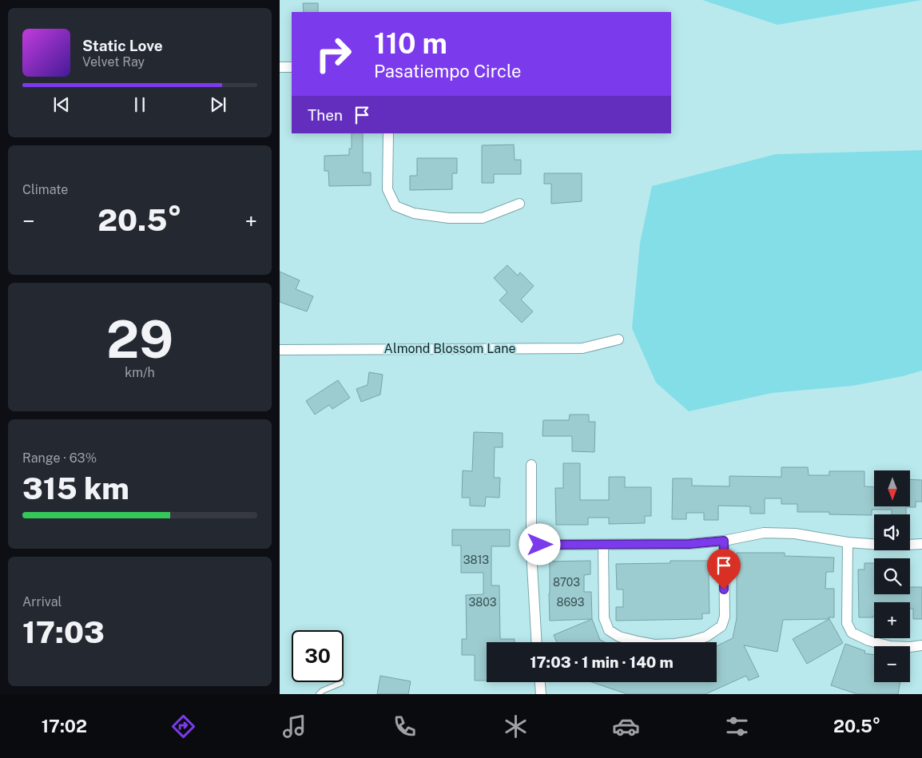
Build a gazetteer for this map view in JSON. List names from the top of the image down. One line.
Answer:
{"streets":{"street":["Almond Blossom Lane"]},"house_numbers":["3813","8703","3803","8693"],"north":"bottom","page":{"turn":["110 m","Pasatiempo Circle"],"song":["Static Love","Velvet Ray"],"then":"Then","tile":["Climate",["29","km/h"],["Range · 63%","315 km"],["Arrival","17:03"]],"heat":["−","20.5°","+"],"map_buttons":["+","−"],"limit":"30","trip":"17:03 · 1 min · 140 m","tabs":["17:02","20.5°"]}}
